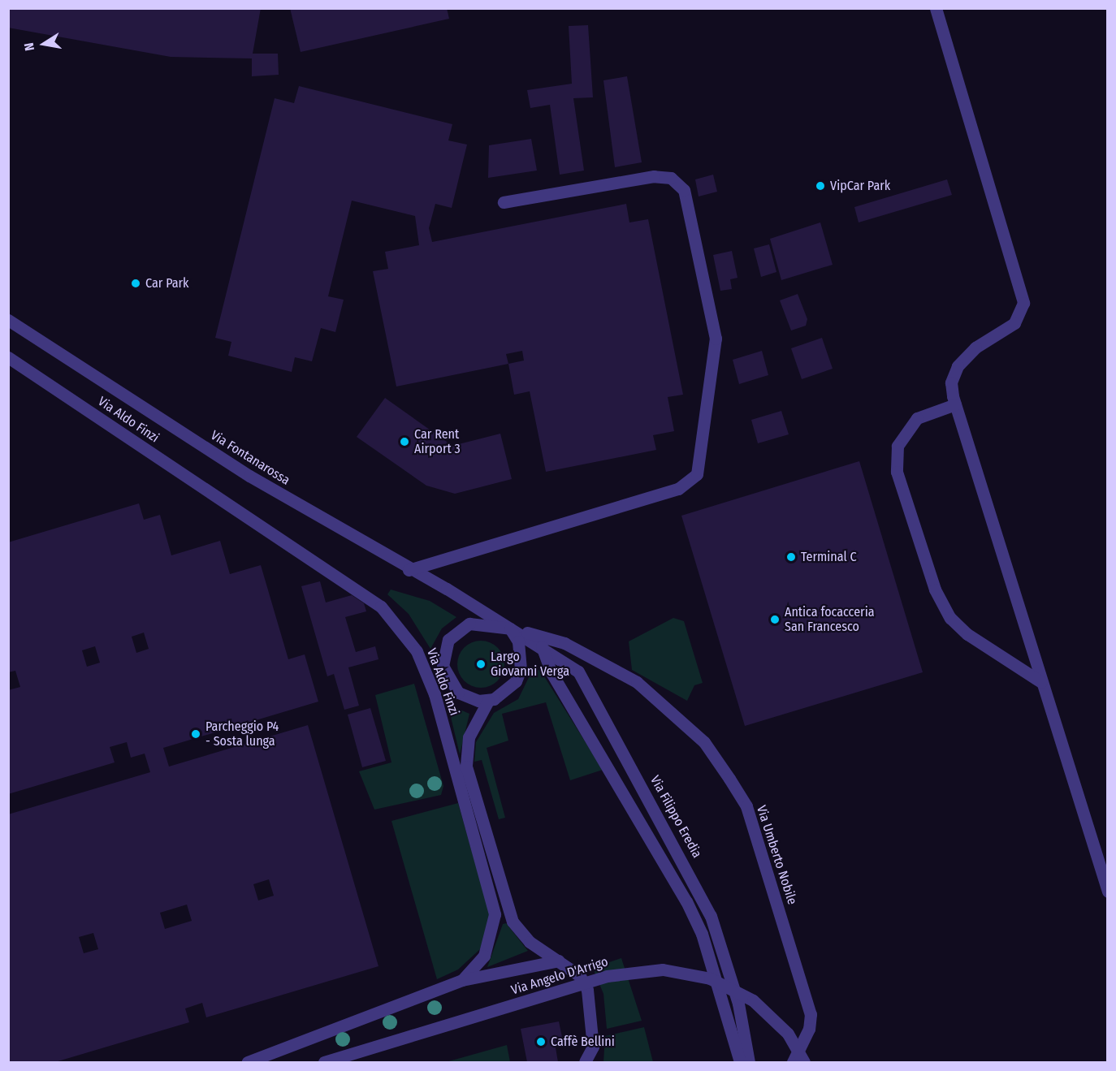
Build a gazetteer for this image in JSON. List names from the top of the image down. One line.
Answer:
{"streets":{"street":["Via Aldo Finzi","Via Fontanarossa","Via Filippo Eredia","Via Umberto Nobile","Via Angelo D'Arrigo"]},"crossings":[["Via Aldo Finzi","Via Fontanarossa"],["Via Aldo Finzi","Via Filippo Eredia"],["Via Aldo Finzi","Via Umberto Nobile"],["Via Fontanarossa","Via Filippo Eredia"],["Via Fontanarossa","Via Umberto Nobile"],["Via Filippo Eredia","Via Umberto Nobile"]],"places":["VipCar Park","Car Park","Car Rent Airport 3","Terminal C","Antica focacceria San Francesco","Largo Giovanni Verga","Parcheggio P4 - Sosta lunga","Caffè Bellini"],"north":"left"}
